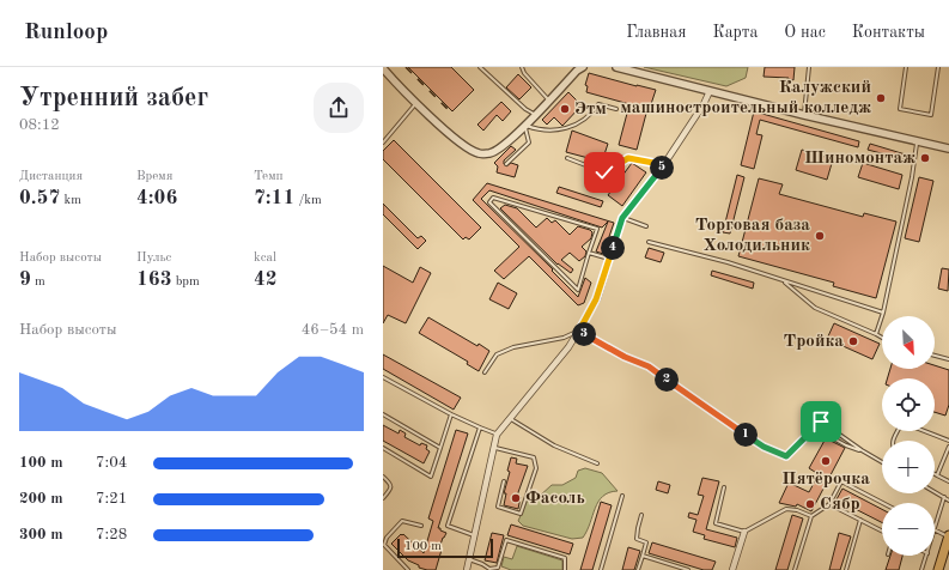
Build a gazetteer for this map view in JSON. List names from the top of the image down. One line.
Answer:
{"places":["Калужский машиностроительный колледж","Этм","Шиномонтаж","Торговая база Холодильник","Тройка","Пятёрочка","Фасоль","Сябр"],"scale_bar":"100 m","north":"bottom right","page":{"header":"Runloop","nav":["Главная","Карта","О нас","Контакты"],"heading":["Утренний забег","08:12"],"stats":[["Дистанция","0.57 km"],["Время","4:06"],["Темп","7:11 /km"],["Набор высоты","9 m"],["Пульс","163 bpm"],["kcal","42"]],"pins":["5","4","3","2","1"],"chart":["Набор высоты","46–54 m"],"map_buttons":["+","−"],"list":[{"name":"100 m","note":"7:04"},{"name":"200 m","note":"7:21"},{"name":"300 m","note":"7:28"}],"scale":"100 m"}}
